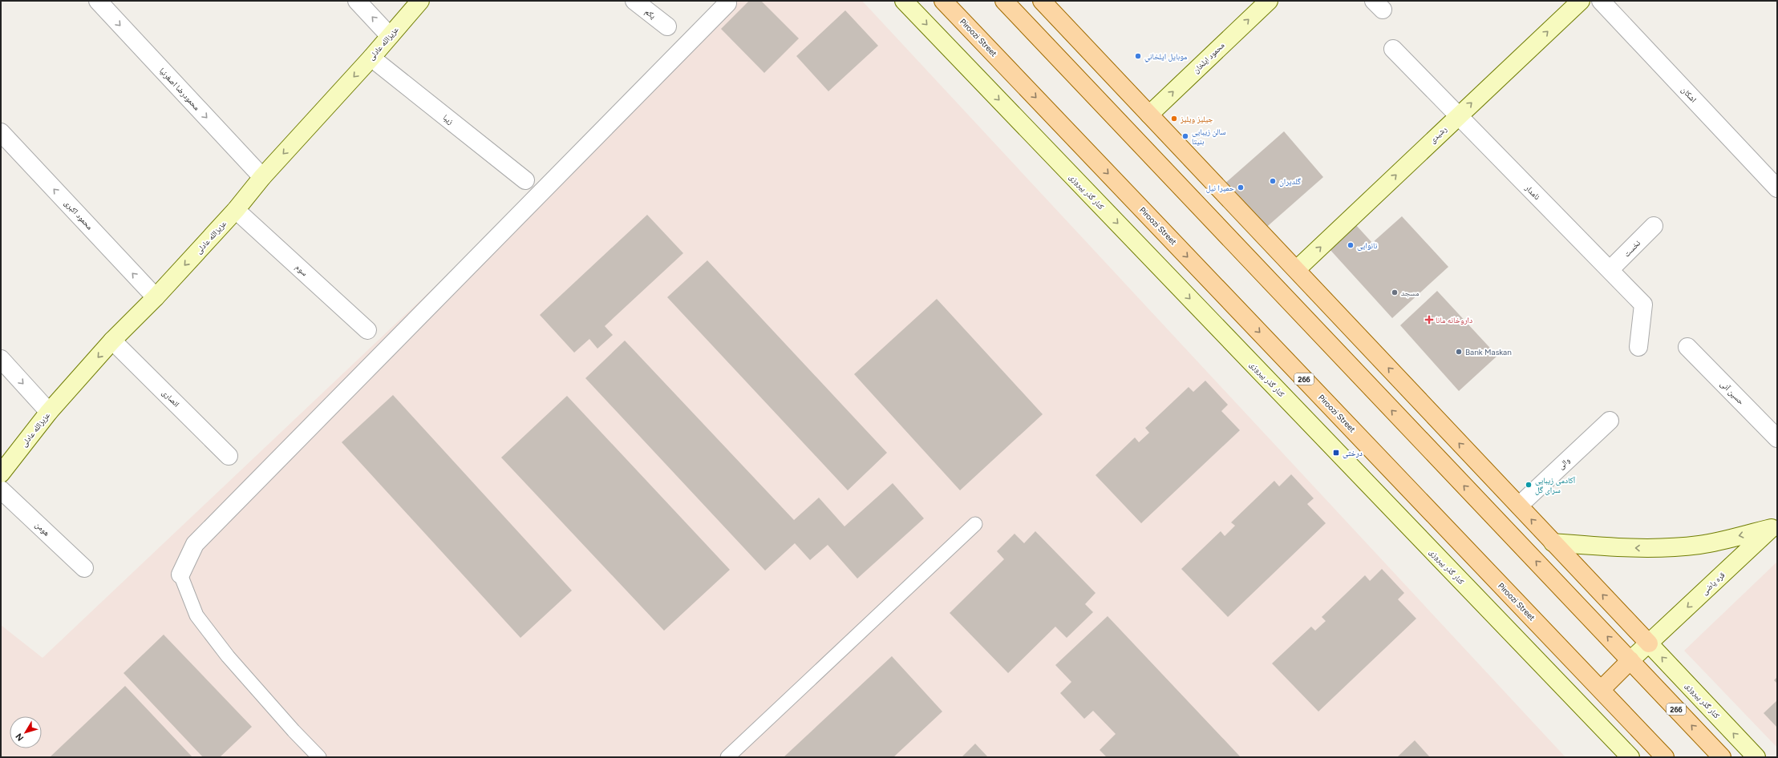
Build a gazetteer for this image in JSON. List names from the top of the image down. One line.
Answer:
{"streets":{"main road":["Piroozi Street","عزیزالله عادلی","محمود ایلخان","رشیدی","کنار گذر پیروزی","266","قره یاضی"],"street":["یکم","محمودرضا اصغرنیا","اشکان","زیبا","نامدار","محمود اکبری","نخست","سوم","حسین آنی","انصاری","والی","هومن"]},"crossings":[["عزیزالله عادلی","محمودرضا اصغرنیا"],["عزیزالله عادلی","زیبا"],["عزیزالله عادلی","محمود اکبری"],["عزیزالله عادلی","سوم"],["عزیزالله عادلی","انصاری"],["رشیدی","نامدار"],["کنار گذر پیروزی","قره یاضی"],["نامدار","نخست"],["266","قره یاضی"]],"one_way":["عزیزالله عادلی","محمود ایلخان","محمودرضا اصغرنیا","رشیدی","محمود اکبری","قره یاضی"],"places":{"other":["موبايل ايلخاني","جیلیز ویلیز","سالن زیبایی بنیتا","گلدیران","حمیرا نیل","نانوایی","مسجد","Bank Maskan","آکادمی زیبایی سرای گل"],"health":["داروخانه مانا"],"transit":["درختی"]},"north":"bottom left"}
